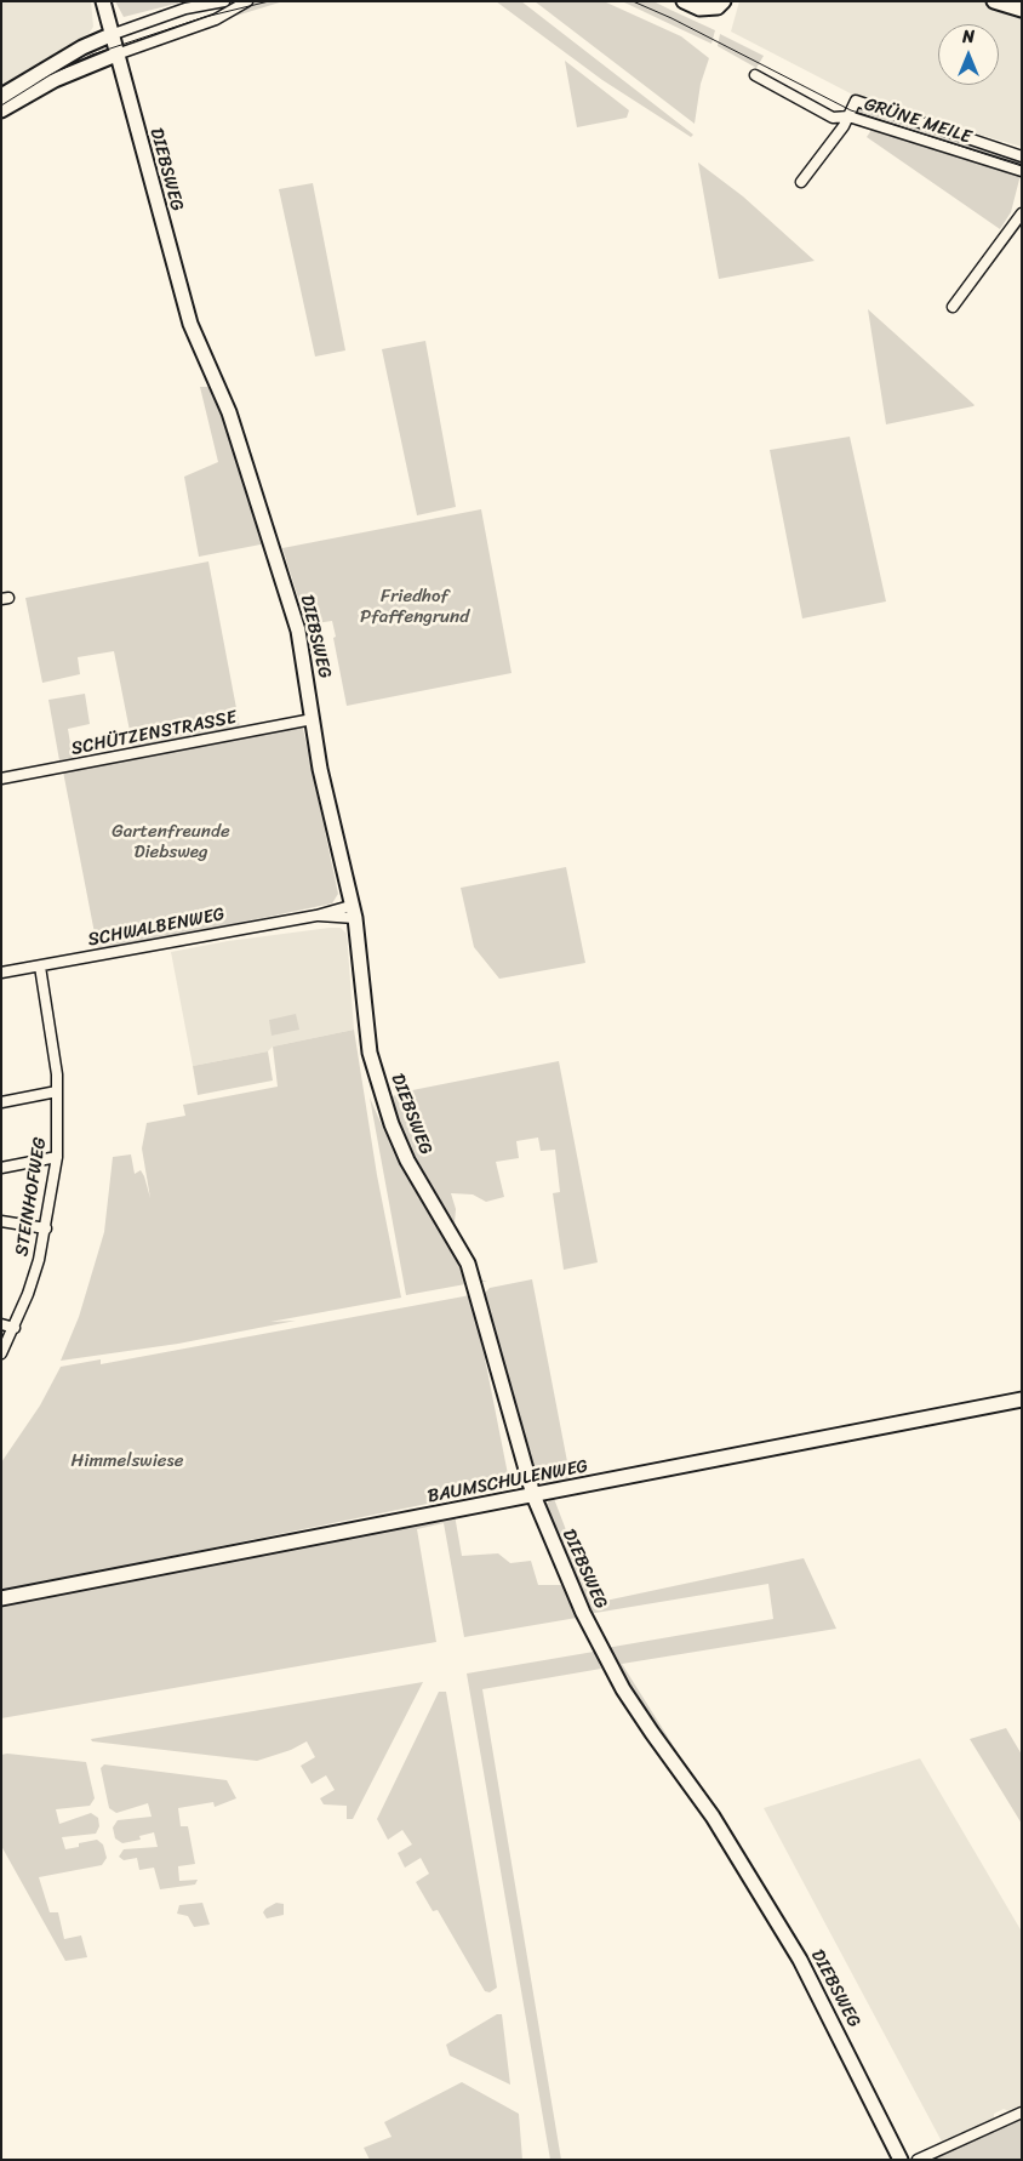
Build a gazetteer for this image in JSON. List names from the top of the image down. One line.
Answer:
{"streets":{"main road":["DIEBSWEG","BAUMSCHULENWEG"],"street":["GRÜNE MEILE","SCHÜTZENSTRASSE","SCHWALBENWEG","STEINHOFWEG"]},"crossings":[["DIEBSWEG","SCHÜTZENSTRASSE"],["DIEBSWEG","SCHWALBENWEG"],["DIEBSWEG","BAUMSCHULENWEG"],["SCHWALBENWEG","STEINHOFWEG"]],"parks":["Friedhof Pfaffengrund","Gartenfreunde Diebsweg","Himmelswiese"],"north":"top"}
